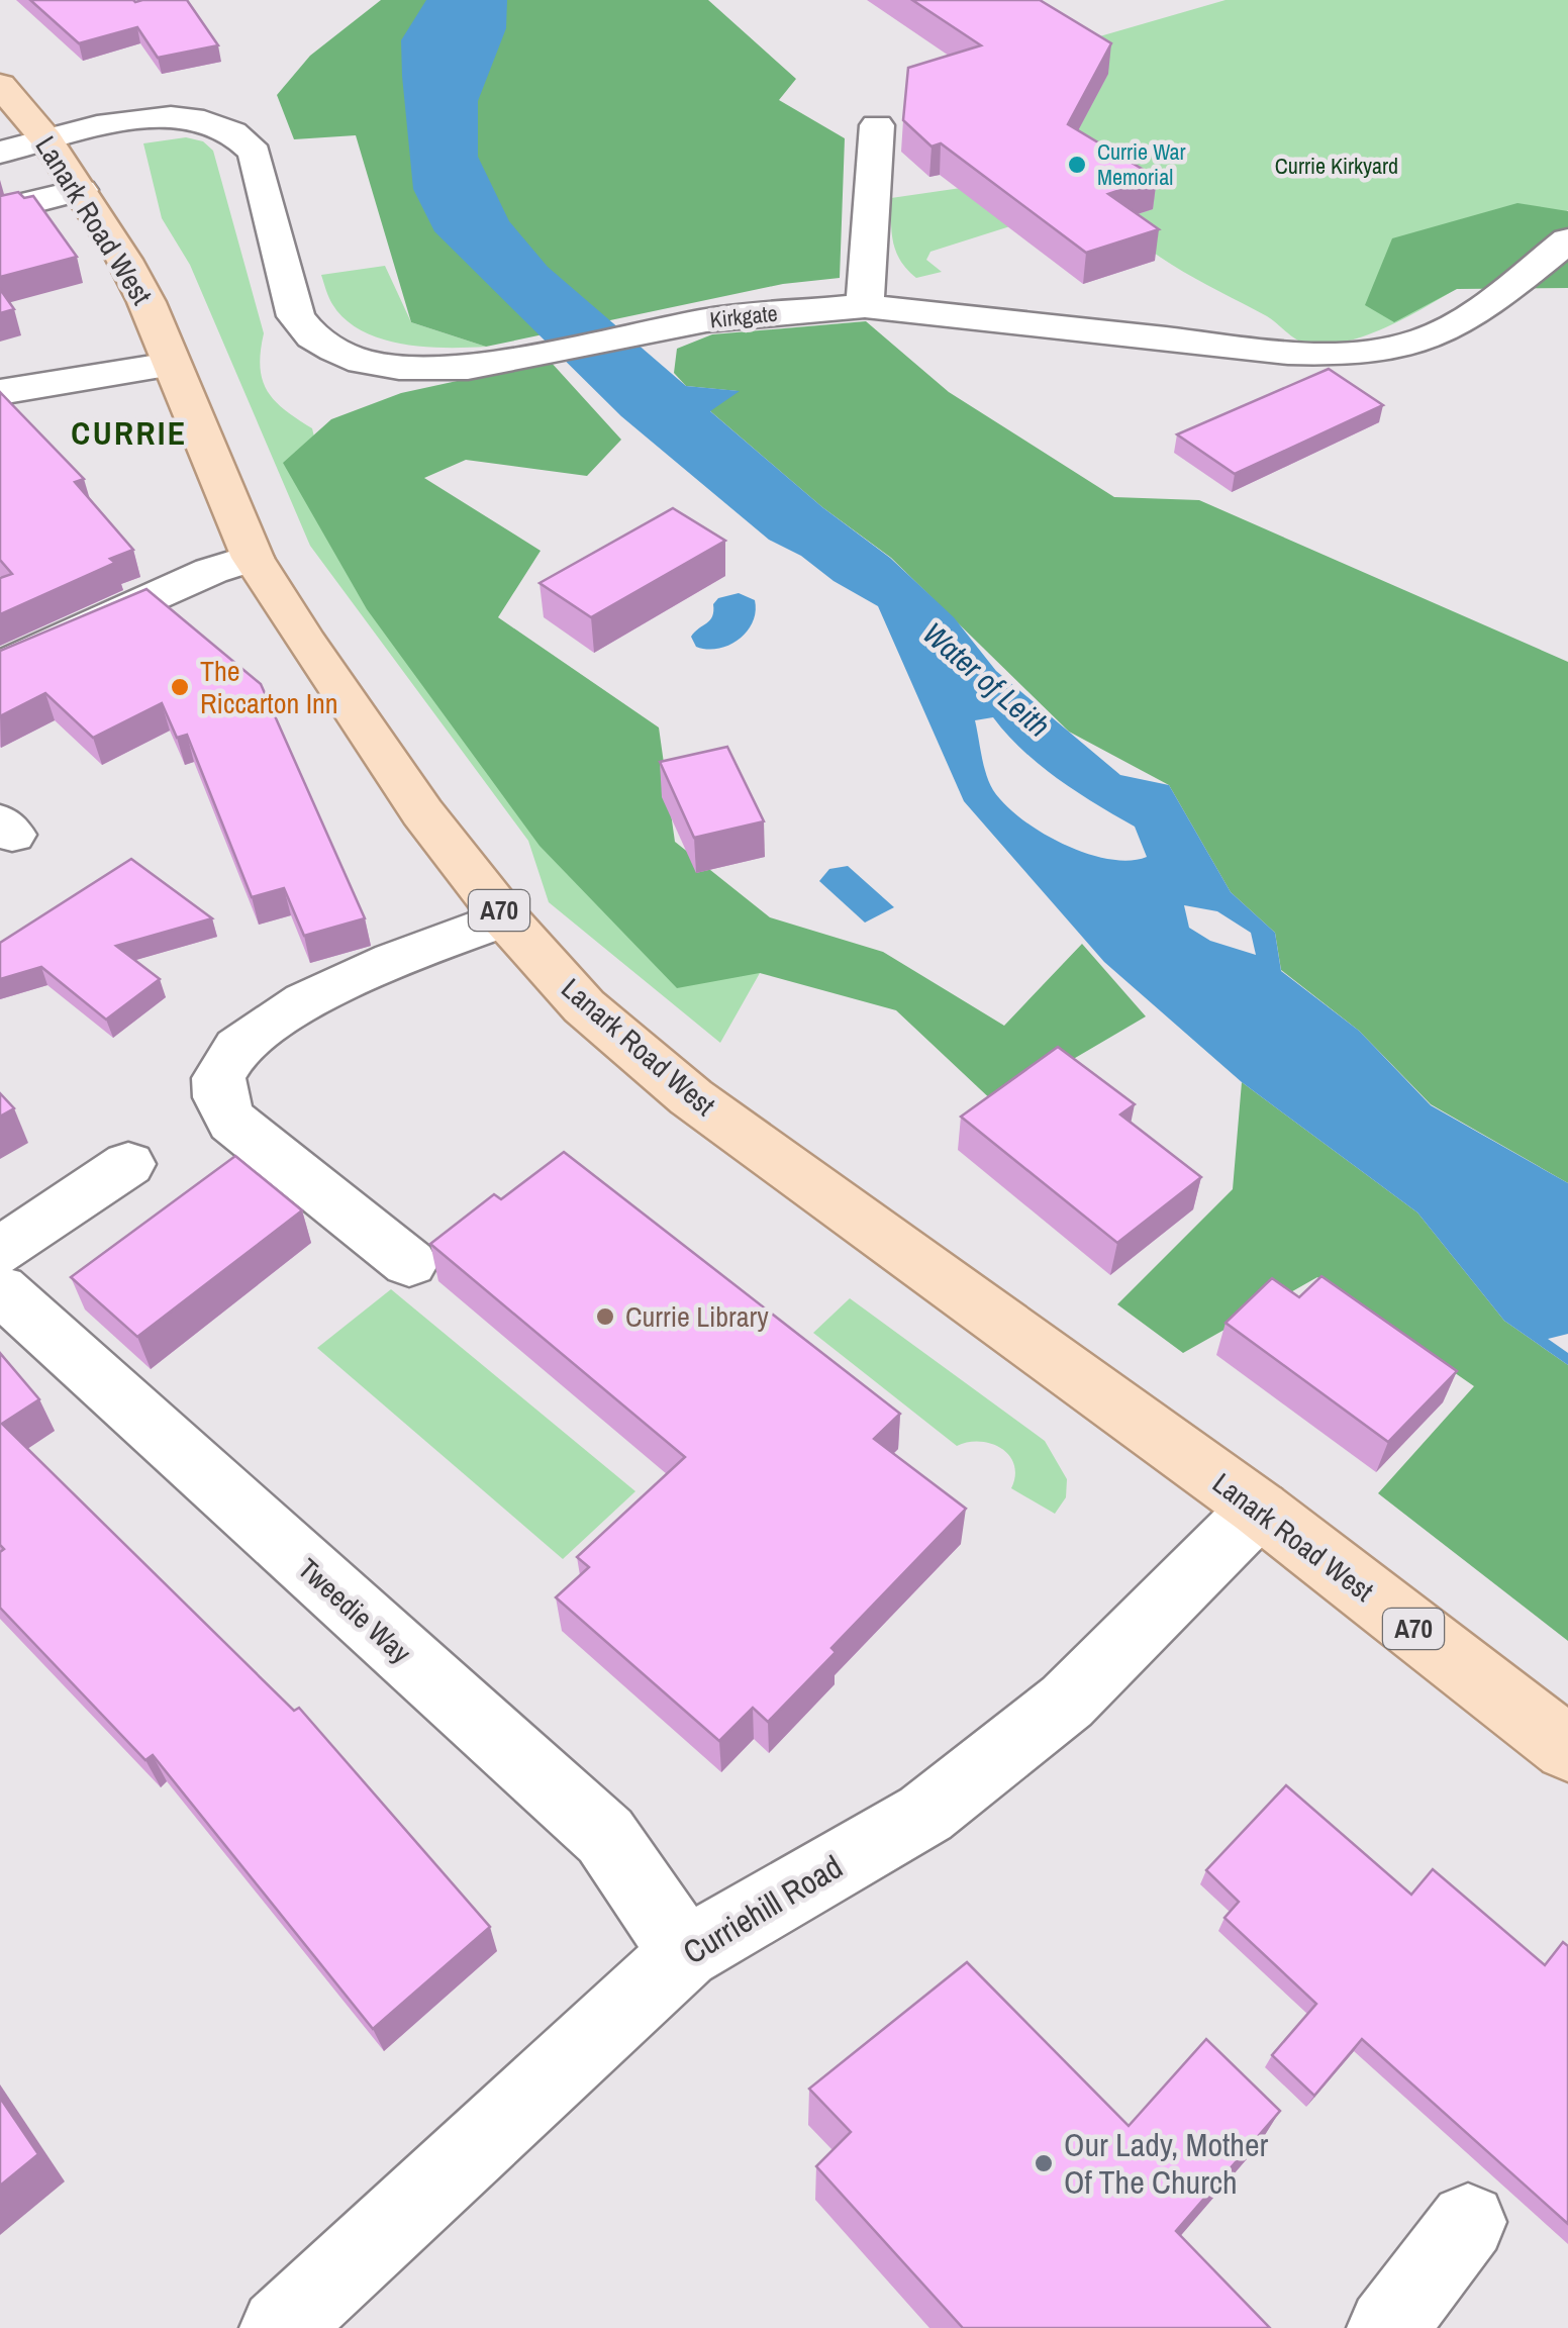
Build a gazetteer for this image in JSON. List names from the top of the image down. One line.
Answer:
{"streets":{"main road":["Lanark Road West","A70"],"street":["Kirkgate","Tweedie Way","Curriehill Road"]},"crossings":[["Lanark Road West","Kirkgate"],["Lanark Road West","Curriehill Road"],["Tweedie Way","Curriehill Road"]],"districts":["CURRIE"],"water":["Water of Leith"],"parks":["Currie Kirkyard"],"places":["Currie War Memorial","The Riccarton Inn","Currie Library","Our Lady, Mother Of The Church"]}
